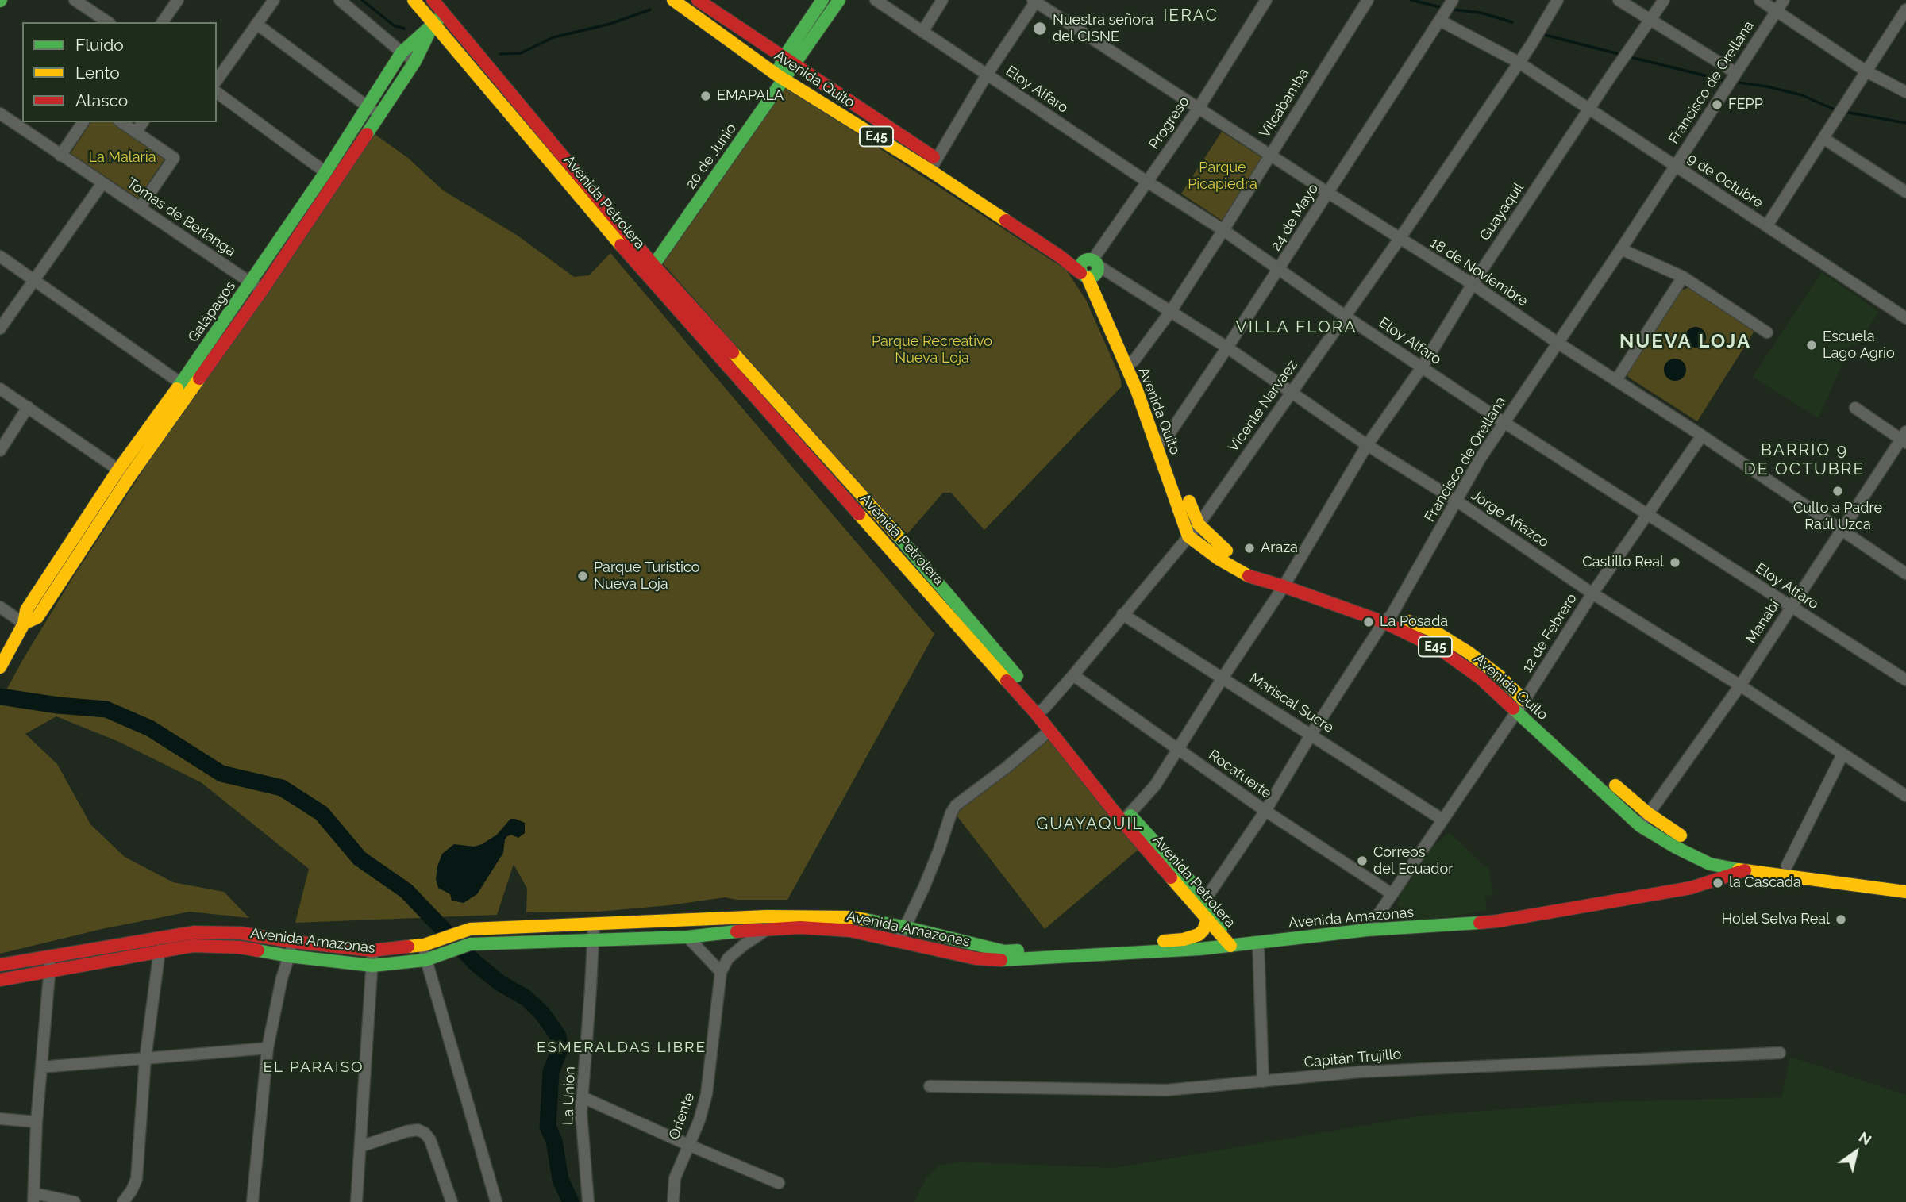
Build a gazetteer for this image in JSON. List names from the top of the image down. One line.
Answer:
{"streets":{"main road":["Avenida Quito","E45","20 de Junio","Avenida Petrolera","Galápagos","Avenida Amazonas"],"street":["Francisco de Orellana","Eloy Alfaro","Vilcabamba","Progreso","9 de Octubre","Guayaquil","Tomas de Berlanga","24 de Mayo","18 de Noviembre","Vicente Narvaez","Jorge Añazco","Manabí","12 de Febrero","Mariscal Sucre","Rocafuerte","Capitán Trujillo","La Union","Oriente"]},"crossings":[["Avenida Quito","Francisco de Orellana"],["Avenida Quito","Vilcabamba"],["Avenida Quito","Progreso"],["Avenida Quito","20 de Junio"],["Avenida Quito","Guayaquil"],["Avenida Quito","24 de Mayo"],["Avenida Quito","Vicente Narvaez"],["Avenida Quito","Jorge Añazco"],["Avenida Quito","Manabí"],["Avenida Quito","12 de Febrero"],["Avenida Quito","Avenida Amazonas"],["Francisco de Orellana","Eloy Alfaro"],["Francisco de Orellana","9 de Octubre"],["Francisco de Orellana","Avenida Petrolera"],["Francisco de Orellana","18 de Noviembre"],["Francisco de Orellana","Jorge Añazco"],["Francisco de Orellana","Mariscal Sucre"],["Francisco de Orellana","Rocafuerte"],["Eloy Alfaro","Vilcabamba"],["Eloy Alfaro","Progreso"],["Eloy Alfaro","Guayaquil"],["Eloy Alfaro","24 de Mayo"],["Eloy Alfaro","Vicente Narvaez"],["Eloy Alfaro","Manabí"],["Eloy Alfaro","12 de Febrero"],["Vilcabamba","18 de Noviembre"],["Vilcabamba","Jorge Añazco"],["Progreso","18 de Noviembre"],["Progreso","Jorge Añazco"],["20 de Junio","Avenida Petrolera"],["9 de Octubre","Guayaquil"],["9 de Octubre","24 de Mayo"],["9 de Octubre","Vicente Narvaez"],["Avenida Petrolera","Guayaquil"],["Avenida Petrolera","Galápagos"],["Avenida Petrolera","Vicente Narvaez"],["Avenida Petrolera","Avenida Amazonas"],["Guayaquil","18 de Noviembre"],["Guayaquil","Jorge Añazco"],["Guayaquil","Mariscal Sucre"],["Guayaquil","Rocafuerte"],["Tomas de Berlanga","Galápagos"],["24 de Mayo","18 de Noviembre"],["24 de Mayo","Jorge Añazco"],["18 de Noviembre","Vicente Narvaez"],["18 de Noviembre","Manabí"],["18 de Noviembre","12 de Febrero"],["Vicente Narvaez","Jorge Añazco"],["Vicente Narvaez","Mariscal Sucre"],["Vicente Narvaez","Rocafuerte"],["Jorge Añazco","Manabí"],["Jorge Añazco","12 de Febrero"],["12 de Febrero","Mariscal Sucre"],["12 de Febrero","Rocafuerte"],["12 de Febrero","Avenida Amazonas"],["Avenida Amazonas","La Union"]],"districts":["IERAC","VILLA FLORA","NUEVA LOJA","BARRIO 9 DE OCTUBRE","GUAYAQUIL","ESMERALDAS LIBRE","EL PARAISO"],"parks":["La Malaria","Parque Picapiedra","Parque Recreativo Nueva Loja"],"places":["Nuestra señora del CISNE","EMAPALA","FEPP","Escuela Lago Agrio","Culto a Padre Raúl Uzca","Araza","Castillo Real","Parque Turístico Nueva Loja","La Posada","Correos del Ecuador","la Cascada","Hotel Selva Real"],"legend":["Fluido","Lento","Atasco"],"north":"top right"}
